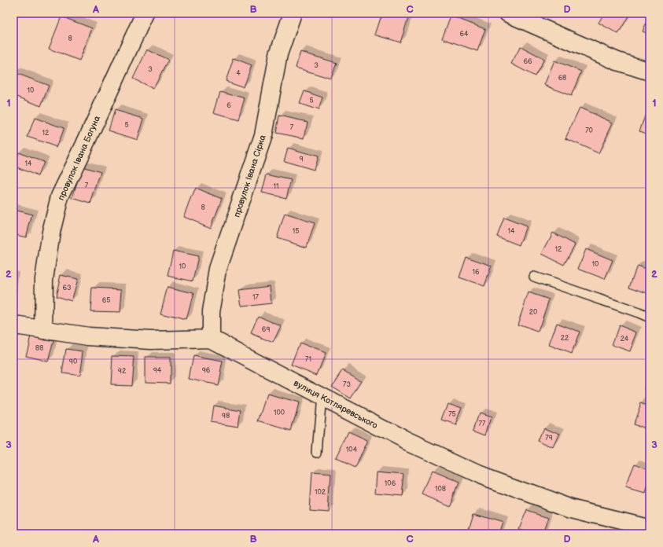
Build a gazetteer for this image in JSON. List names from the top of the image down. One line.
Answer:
{"streets":{"street":["провулок Івана Богуна","провулок Івана Сірка","вулиця Котляревського"]},"crossings":[["провулок Івана Богуна","вулиця Котляревського"],["провулок Івана Сірка","вулиця Котляревського"]],"house_numbers":["64","8","66","3","3","4","68","10","5","6","5","7","70","12","9","14","7","11","8","15","14","12","10","10","16","63","17","65","20","69","22","24","88","71","90","94","96","92","73","100","75","98","77","79","104","106","108","102"],"grid":{"columns":["A","B","C","D"],"rows":["1","2","3"]}}
